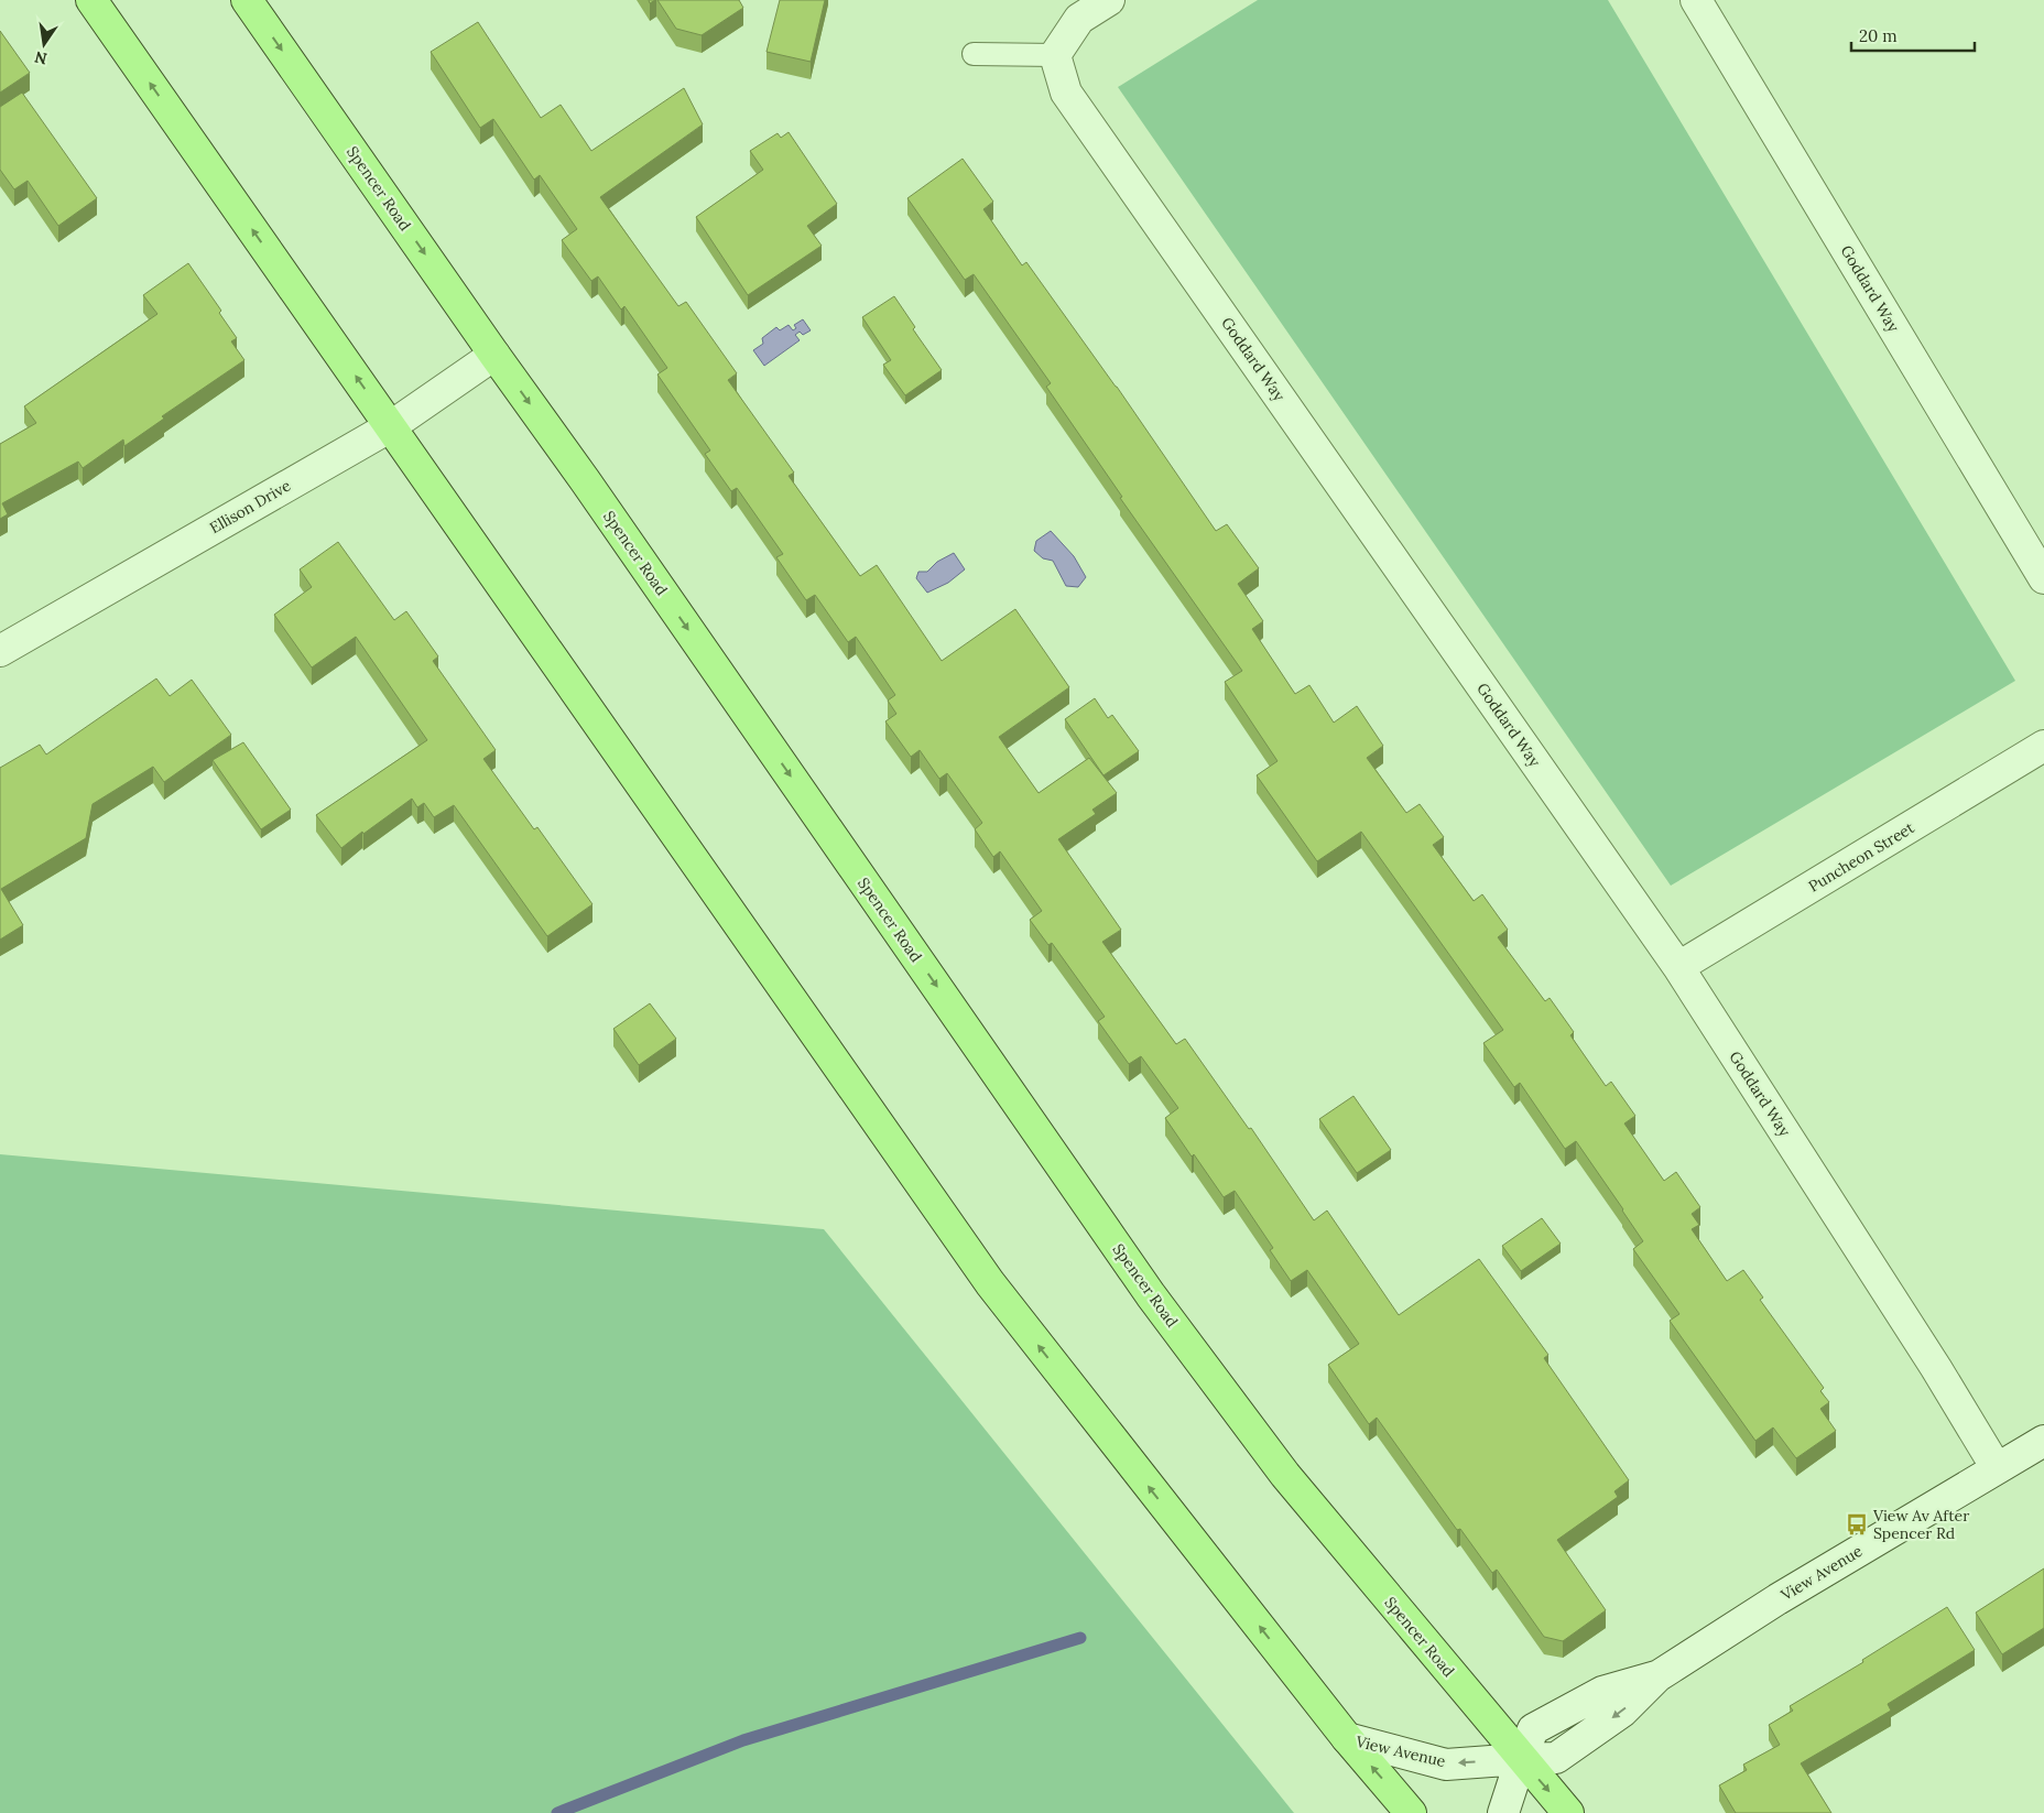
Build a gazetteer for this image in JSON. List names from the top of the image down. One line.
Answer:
{"streets":{"main road":["Spencer Road"],"street":["Goddard Way","Ellison Drive","Puncheon Street","View Avenue"]},"crossings":[["Spencer Road","Ellison Drive"],["Spencer Road","View Avenue"],["Goddard Way","Puncheon Street"],["Goddard Way","View Avenue"]],"places":{"bus stop":["View Av After Spencer Rd"]},"scale_bar":"20 m","north":"bottom"}
